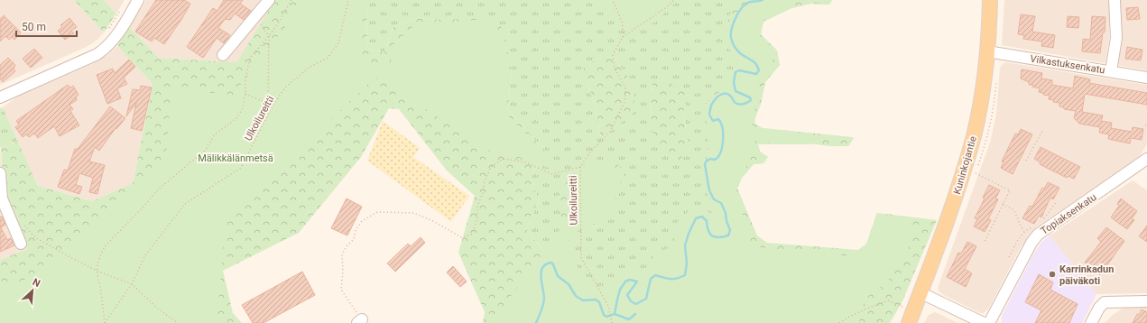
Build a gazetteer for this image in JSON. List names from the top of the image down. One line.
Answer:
{"streets":{"main road":["Kuninkojantie"],"street":["Vilkastuksenkatu","Topiaksenkatu"],"path":["Ulkoilureitti"]},"crossings":[["Vilkastuksenkatu","Kuninkojantie"]],"parks":["Mälikkälänmetsä"],"places":["Karrinkadun päiväkoti"],"scale_bar":"50 m","north":"top right"}
